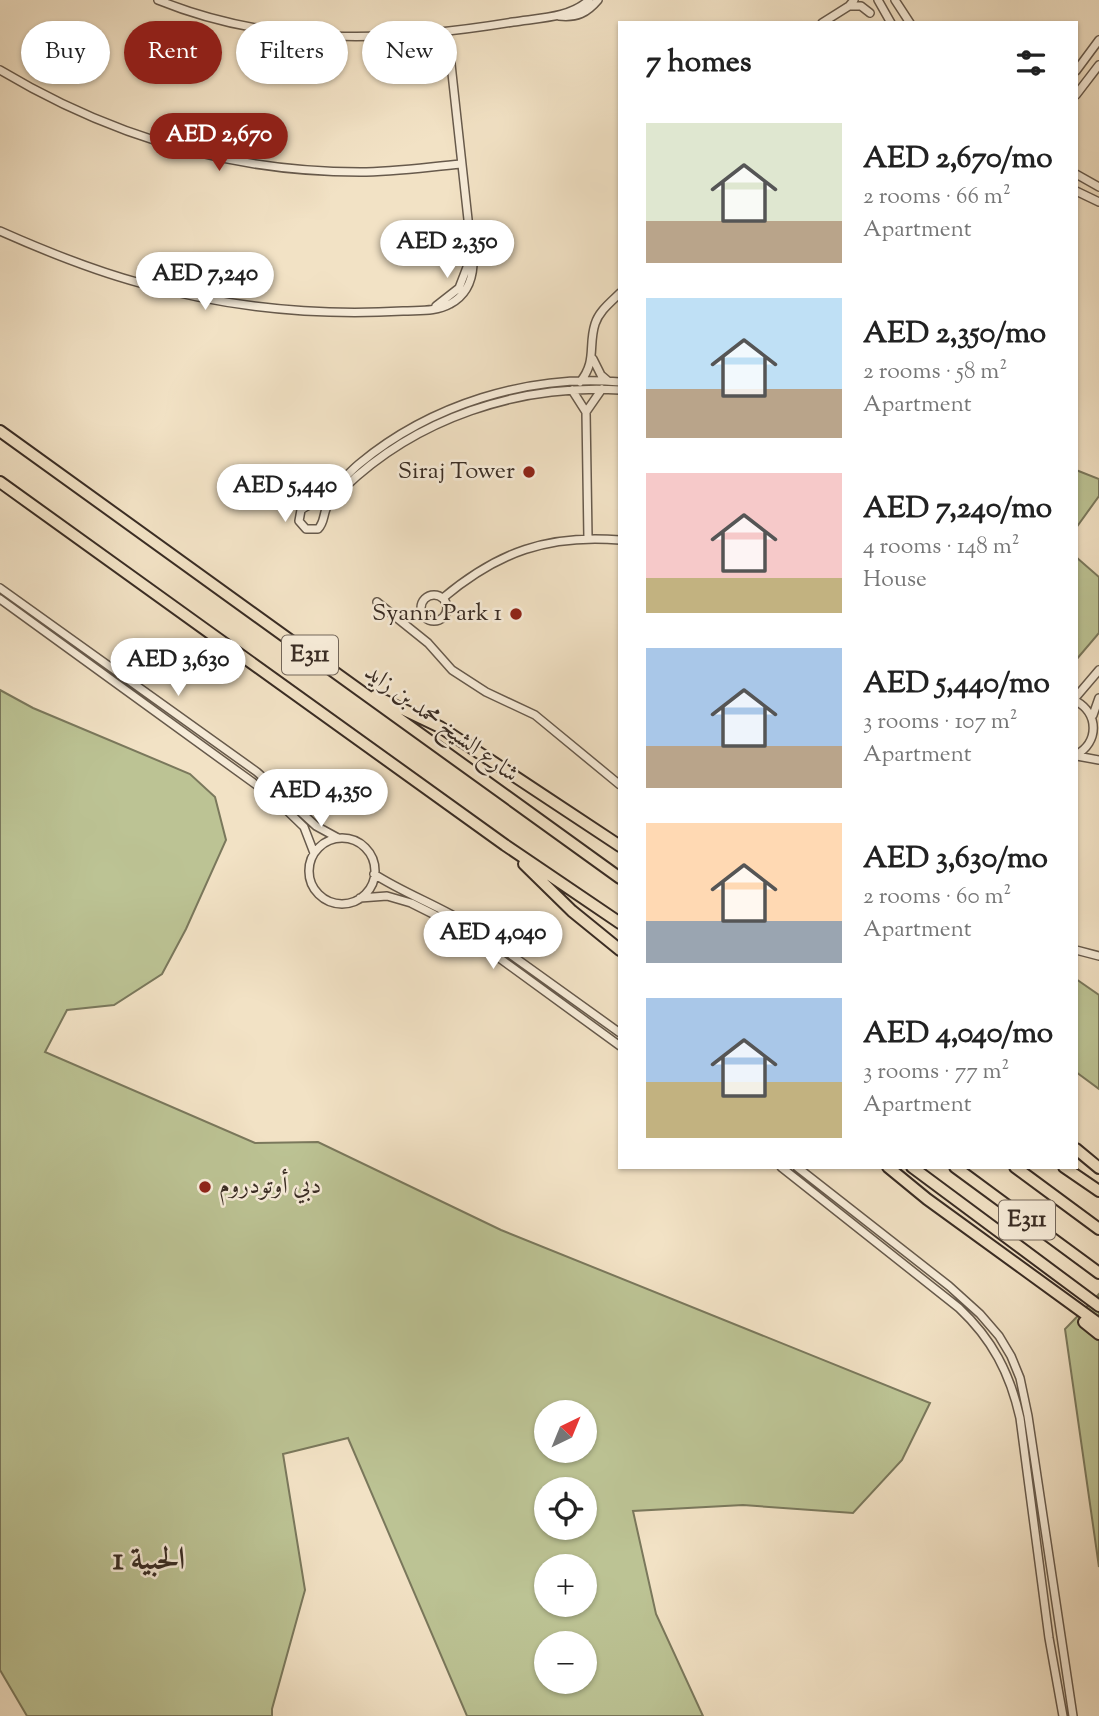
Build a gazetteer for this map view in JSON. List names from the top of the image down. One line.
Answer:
{"streets":{"highway":["E311","شارع الشيخ محمد بن زايد"]},"districts":["الحبية 1"],"places":["Siraj Tower","Syann Park 1","دبي أوتودروم"],"north":"top right","page":{"chip":["Buy","Rent","Filters","New"],"heading":"7 homes","list":[{"name":"AED 2,670/mo","note":"2 rooms · 66 m² · Apartment"},{"name":"AED 2,350/mo","note":"2 rooms · 58 m² · Apartment"},{"name":"AED 7,240/mo","note":"4 rooms · 148 m² · House"},{"name":"AED 5,440/mo","note":"3 rooms · 107 m² · Apartment"},{"name":"AED 3,630/mo","note":"2 rooms · 60 m² · Apartment"},{"name":"AED 4,040/mo","note":"3 rooms · 77 m² · Apartment"}],"price":["AED 2,670","AED 2,350","AED 7,240","AED 5,440","AED 3,630","AED 4,350","AED 4,040"],"map_buttons":["+","−"]}}
